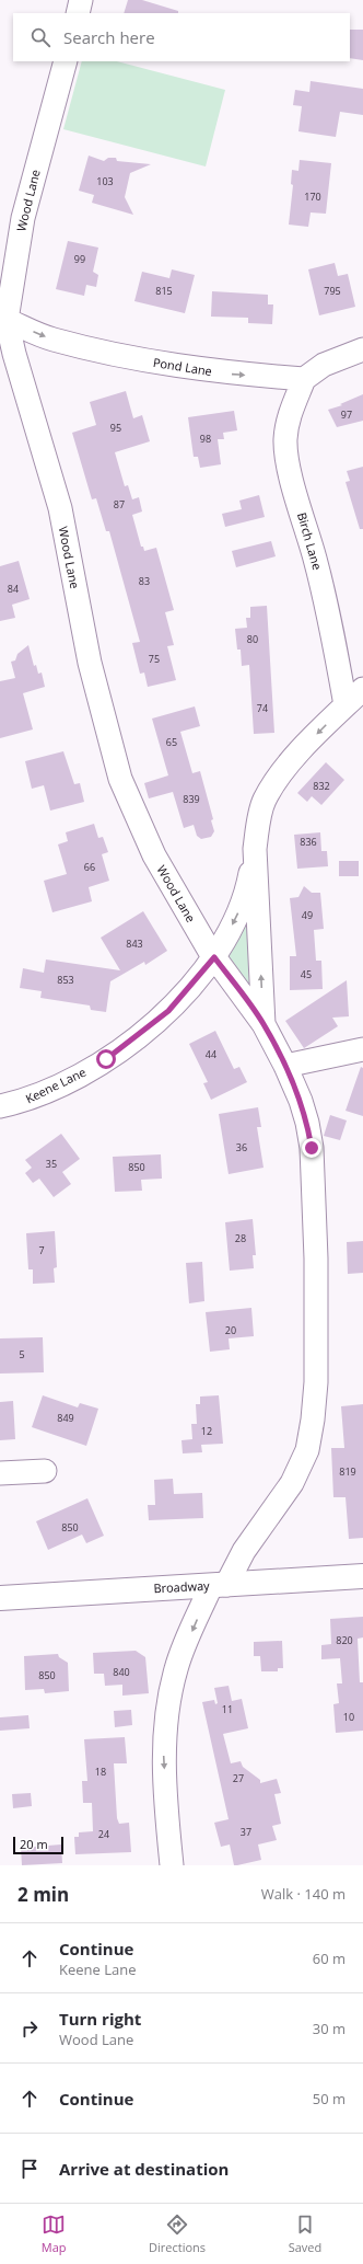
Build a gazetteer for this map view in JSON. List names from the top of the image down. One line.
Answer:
{"streets":{"main road":["Broadway"],"street":["Wood Lane","Pond Lane","Birch Lane","Keene Lane"]},"crossings":[["Wood Lane","Pond Lane"],["Wood Lane","Keene Lane"],["Wood Lane","Broadway"],["Pond Lane","Birch Lane"]],"one_way":["Pond Lane"],"house_numbers":["103","170","99","815","795","97","95","98","87","83","84","80","75","74","65","832","839","836","66","49","843","45","853","44","36","35","850","28","7","20","5","849","12","819","850","820","840","850","11","10","18","27","37","24"],"scale_bar":"20 m","page":{"search":"Search here","scale":"20 m","heading":["2 min","Walk · 140 m"],"list":[["Continue","Keene Lane","60 m"],["Turn right","Wood Lane","30 m"],["Continue","50 m"],"Arrive at destination"],"nav":["Map","Directions","Saved"]}}
